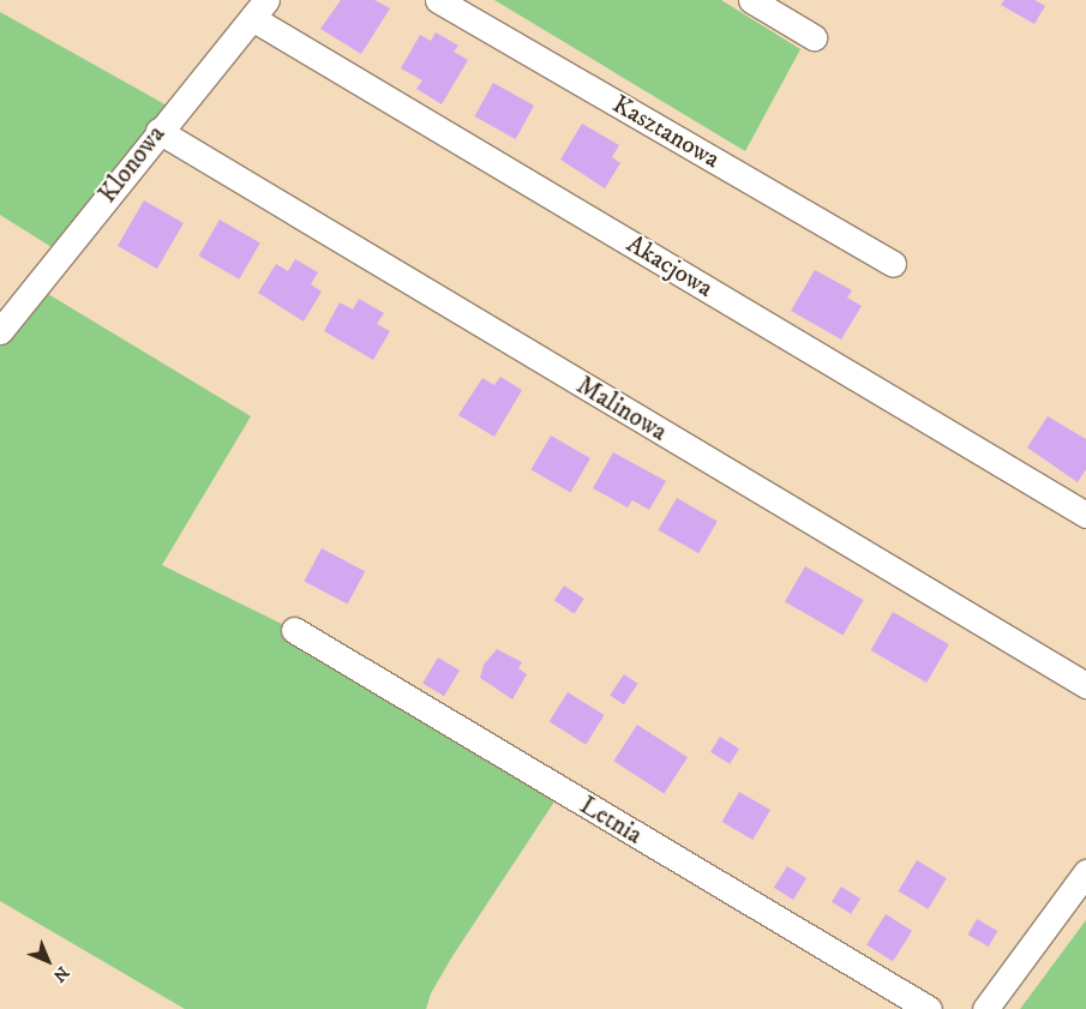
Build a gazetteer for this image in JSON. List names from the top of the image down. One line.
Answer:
{"streets":{"street":["Kasztanowa","Klonowa","Akacjowa","Malinowa","Letnia"]},"crossings":[["Klonowa","Akacjowa"],["Klonowa","Malinowa"]],"north":"bottom right"}
